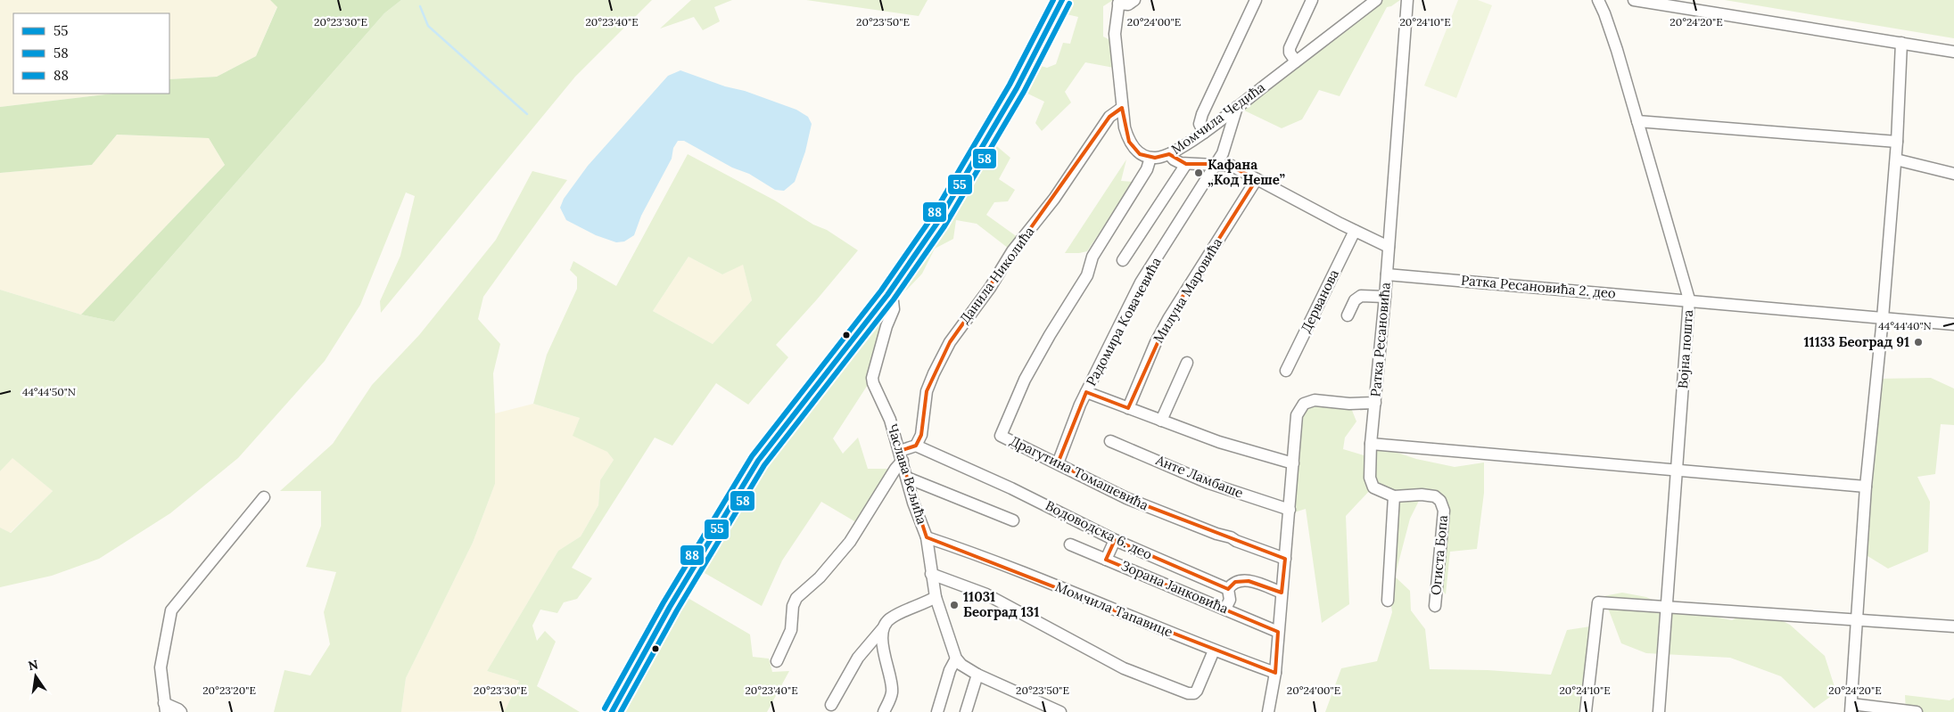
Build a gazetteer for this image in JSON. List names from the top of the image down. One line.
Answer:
{"streets":{"street":["Момчила Чедића","Данила Николића","Ратка Ресановића 2. део","Милуна Маровића","Дерванова","Радомира Ковачевића","Ратка Ресановића","Војна пошта","Драгутина Томашевића","Часлава Вељића","Анте Ламбаше","Водоводска 6. део","Огиста Бопа","Зорана Јанковића","Момчила Тапавице"]},"crossings":[["Момчила Чедића","Радомира Ковачевића"],["Момчила Чедића","Драгутина Томашевића"],["Данила Николића","Водоводска 6. део"],["Ратка Ресановића 2. део","Ратка Ресановића"],["Ратка Ресановића 2. део","Војна пошта"],["Радомира Ковачевића","Драгутина Томашевића"],["Ратка Ресановића","Драгутина Томашевића"],["Ратка Ресановића","Анте Ламбаше"],["Ратка Ресановића","Огиста Бопа"],["Ратка Ресановића","Зорана Јанковића"],["Ратка Ресановића","Момчила Тапавице"],["Часлава Вељића","Момчила Тапавице"]],"places":["Кафана „Код Неше”","11133 Београд 91","11031 Београд 131"],"lines":["transit line 55","transit line 88","transit line 58"],"legend":["55","58","88"],"north":"top","coordinates":["20°23'30\"E","20°23'40\"E","20°23'50\"E","20°24'00\"E","20°24'10\"E","20°24'20\"E","44°44'40\"N","44°44'50\"N","20°23'20\"E"]}
